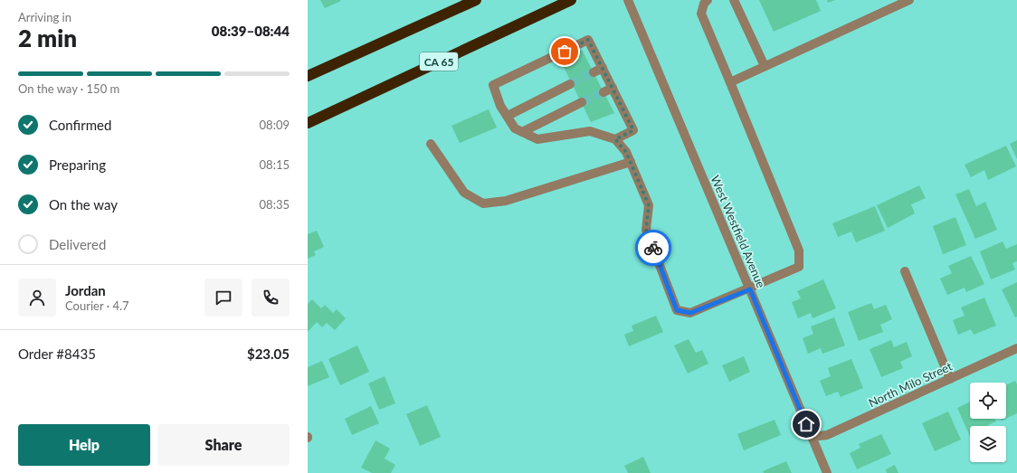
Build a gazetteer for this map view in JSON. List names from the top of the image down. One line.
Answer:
{"streets":{"highway":["CA 65"],"street":["West Westfield Avenue","North Milo Street"]},"crossings":[["West Westfield Avenue","North Milo Street"]],"page":{"heading":["2 min","Arriving in","08:39–08:44"],"panel":["Jordan","Courier · 4.7","Order #8435","$23.05"],"bar":"On the way · 150 m","list":[["Confirmed","08:09"],["Preparing","08:15"],["On the way","08:35"],"Delivered"],"buttons":["Help","Share"]}}
